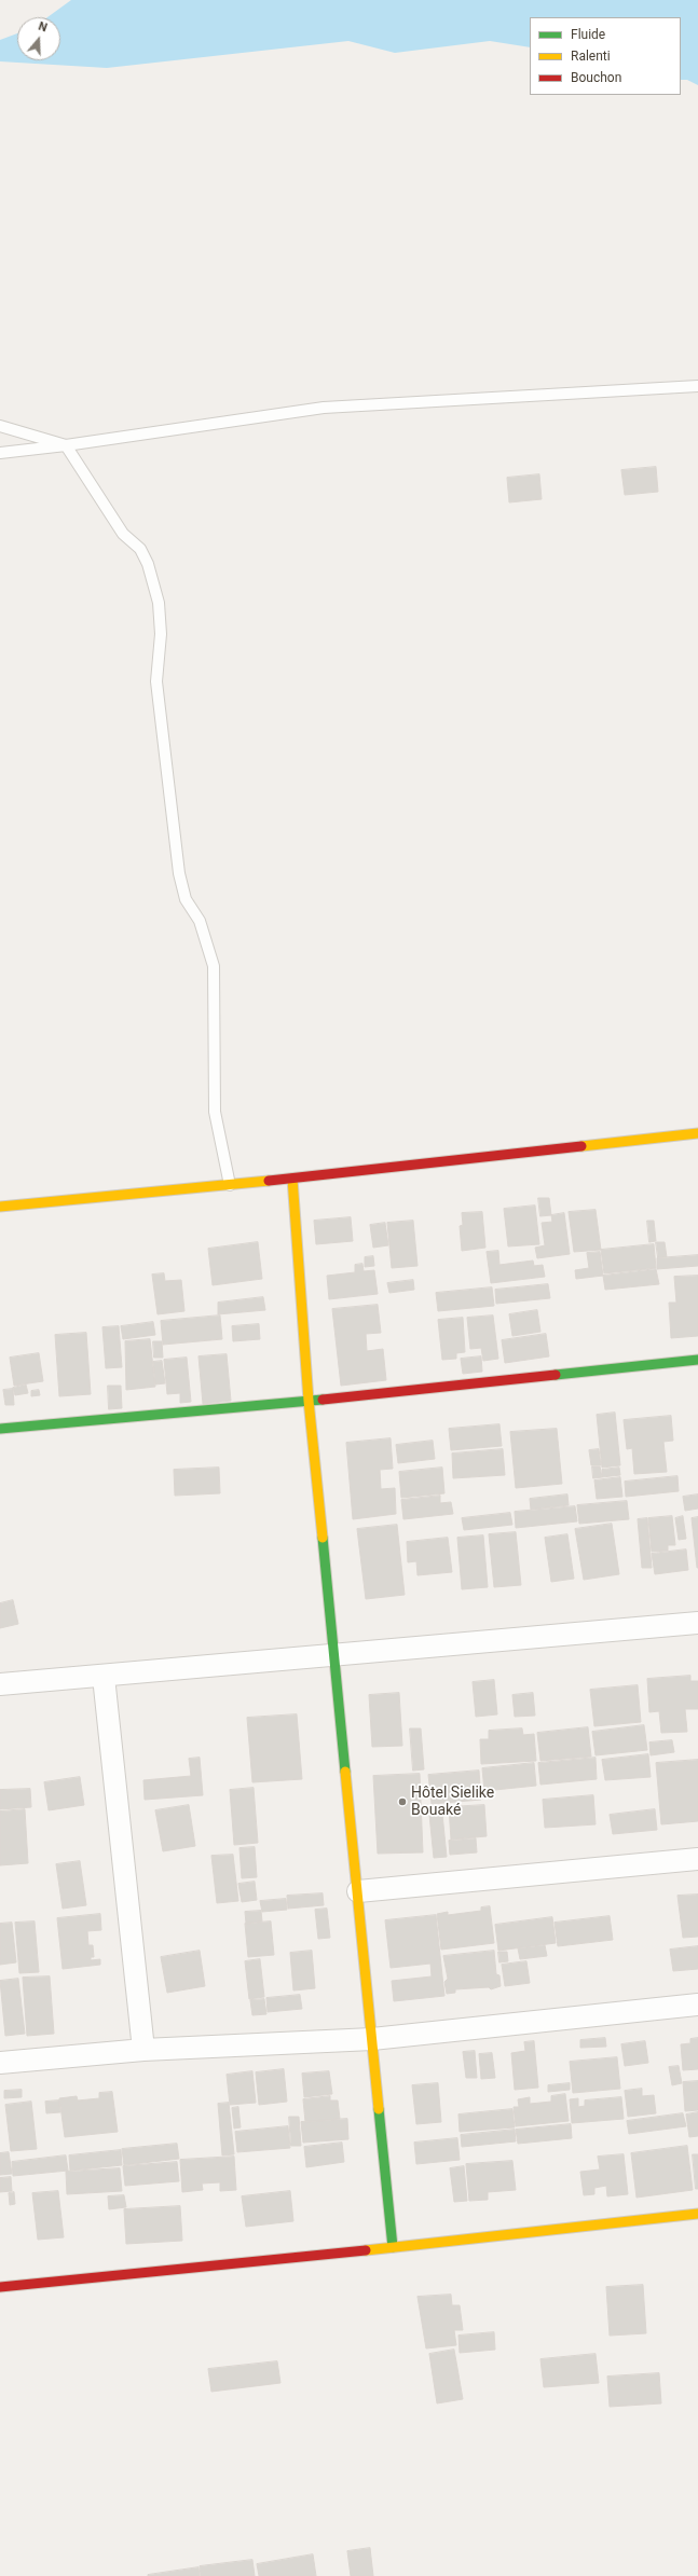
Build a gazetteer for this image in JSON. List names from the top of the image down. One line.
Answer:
{"places":["Hôtel Sielike Bouaké"],"legend":["Fluide","Ralenti","Bouchon"],"north":"top"}
